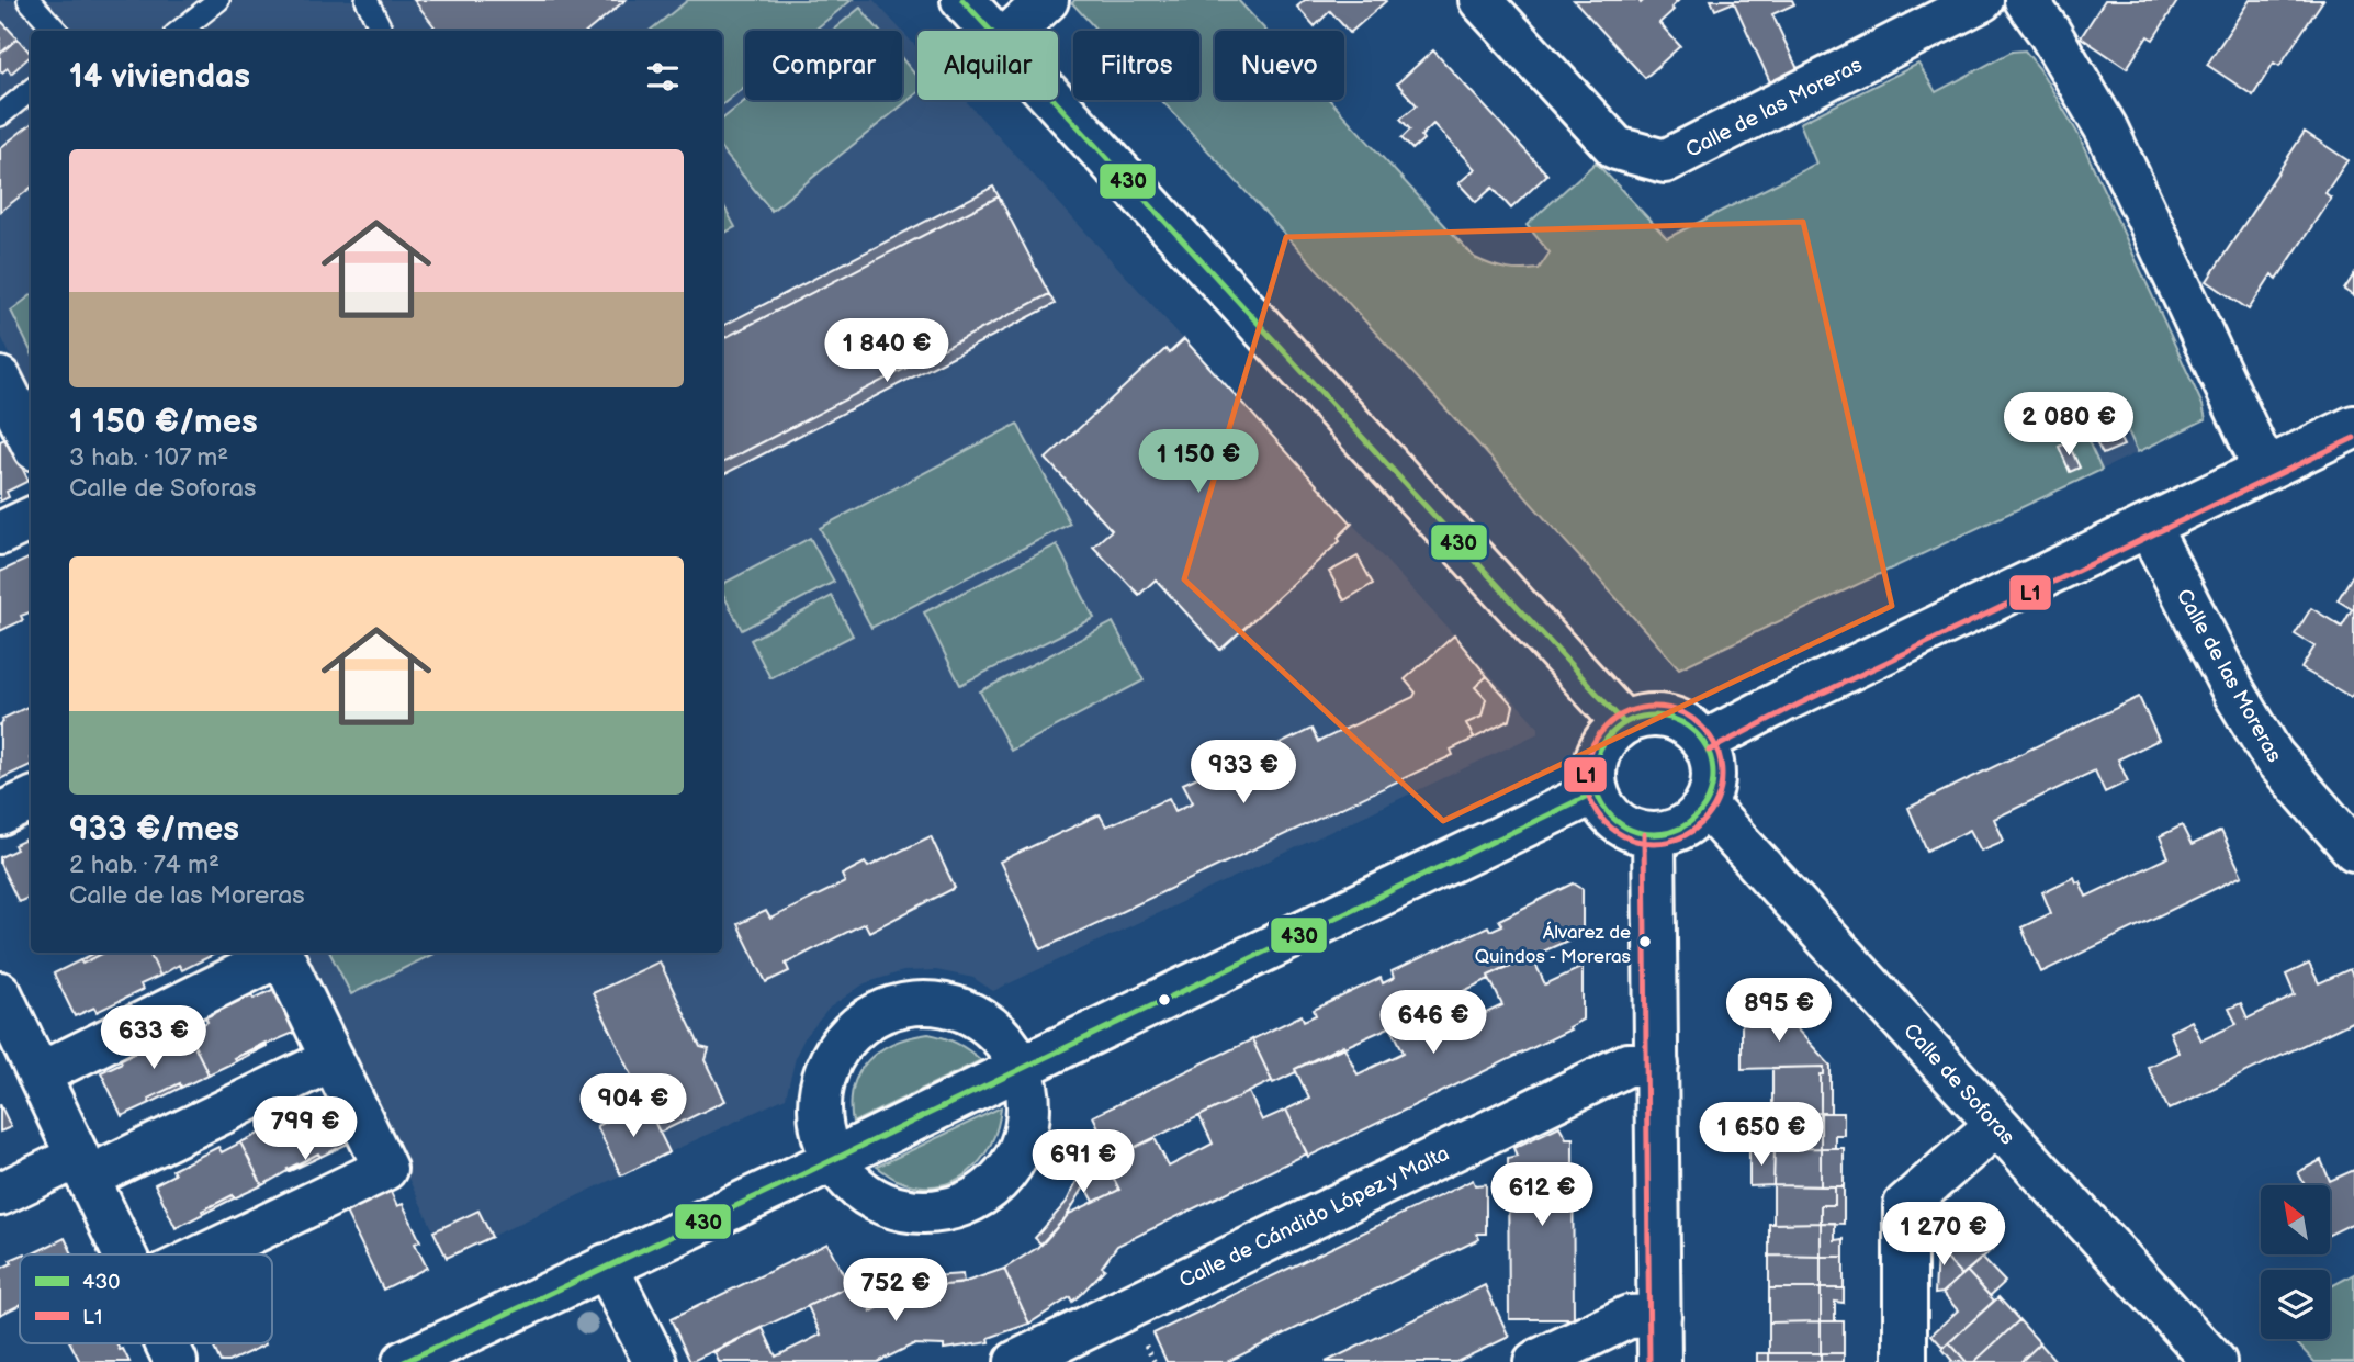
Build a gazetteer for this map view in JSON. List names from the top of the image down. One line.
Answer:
{"streets":{"street":["Calle de las Moreras","Calle de Soforas","Calle de Cándido López y Malta"]},"places":["Álvarez de Quindos - Moreras"],"lines":["transit line 430","transit line L1"],"legend":["430","L1"],"north":"top left","page":{"chip":["Comprar","Alquilar","Filtros","Nuevo"],"heading":"14 viviendas","list":[{"name":"1 150 €/mes","note":"3 hab. · 107 m² · Calle de Soforas"},{"name":"933 €/mes","note":"2 hab. · 74 m² · Calle de las Moreras"}],"price":["1 840 €","2 080 €","1 150 €","933 €","895 €","646 €","633 €","904 €","799 €","1 650 €","691 €","612 €","1 270 €","752 €"]}}
